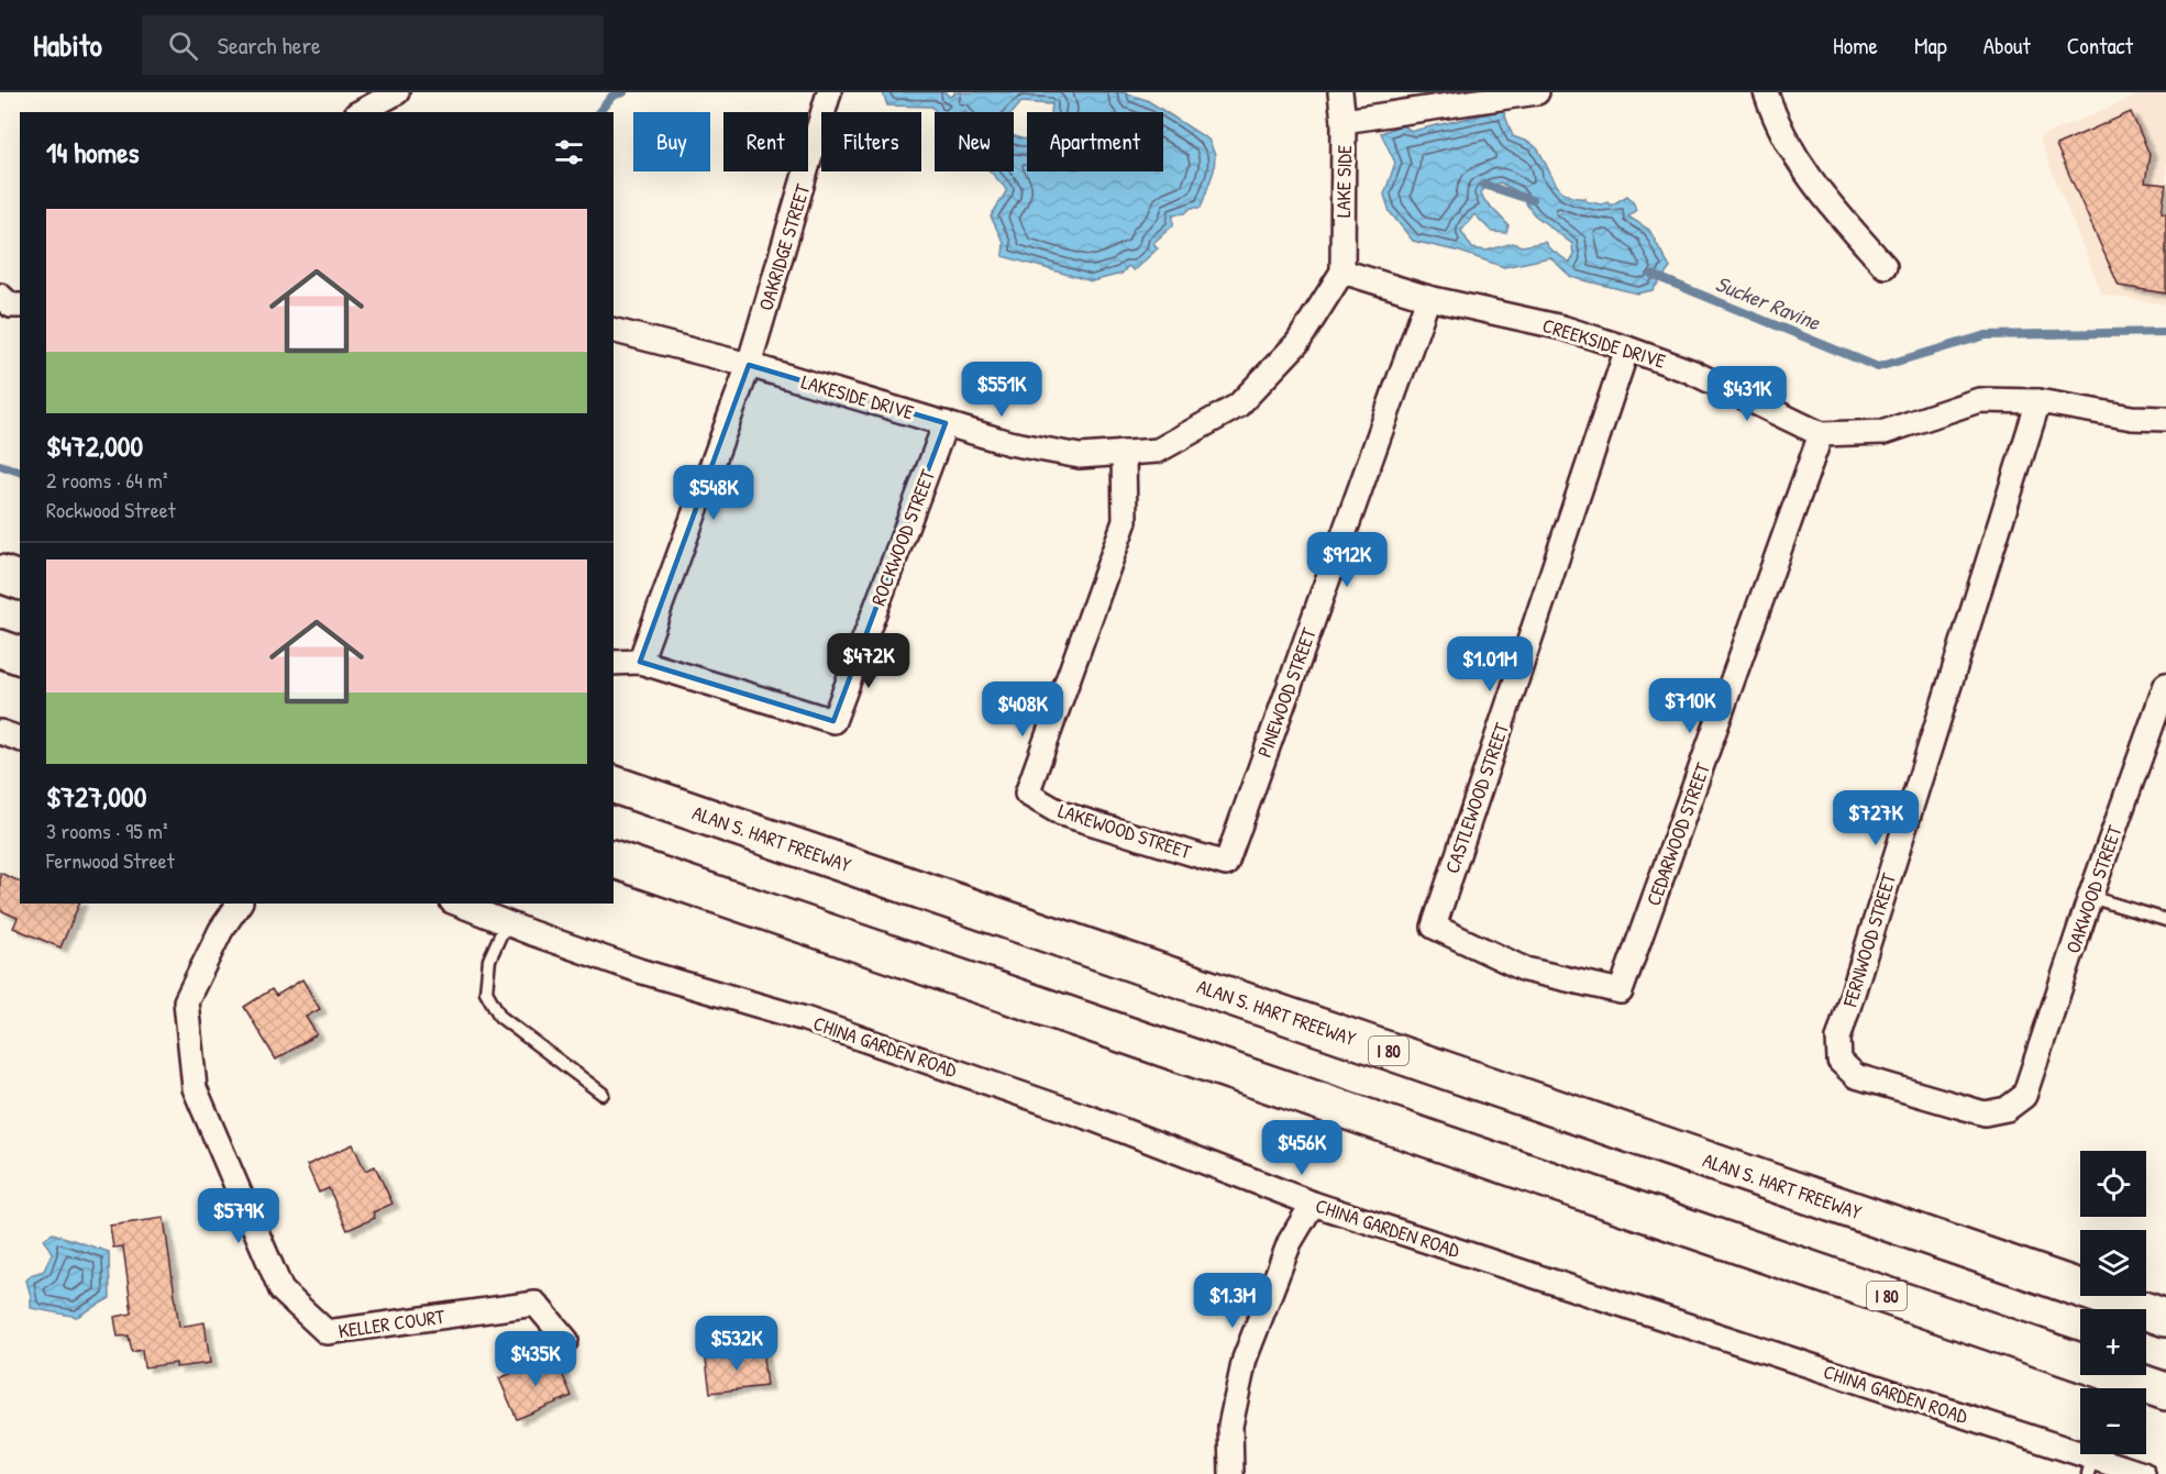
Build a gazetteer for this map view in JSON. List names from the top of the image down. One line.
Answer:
{"streets":{"highway":["ALAN S. HART FREEWAY","I 80"],"street":["LAKE SIDE","OAKRIDGE STREET","CREEKSIDE DRIVE","LAKESIDE DRIVE","ROCKWOOD STREET","PINEWOOD STREET","CASTLEWOOD STREET","LAKEWOOD STREET","CEDARWOOD STREET","OAKWOOD STREET","FERNWOOD STREET","CHINA GARDEN ROAD","KELLER COURT"]},"crossings":[["LAKE SIDE","CREEKSIDE DRIVE"],["LAKE SIDE","LAKESIDE DRIVE"],["OAKRIDGE STREET","LAKESIDE DRIVE"],["CREEKSIDE DRIVE","LAKESIDE DRIVE"],["CREEKSIDE DRIVE","PINEWOOD STREET"],["CREEKSIDE DRIVE","CASTLEWOOD STREET"],["CREEKSIDE DRIVE","CEDARWOOD STREET"],["CREEKSIDE DRIVE","FERNWOOD STREET"],["LAKESIDE DRIVE","ROCKWOOD STREET"],["LAKESIDE DRIVE","LAKEWOOD STREET"],["PINEWOOD STREET","LAKEWOOD STREET"],["CASTLEWOOD STREET","CEDARWOOD STREET"],["OAKWOOD STREET","FERNWOOD STREET"]],"water":["Sucker Ravine"],"page":{"header":"Habito","search":"Search here","nav":["Home","Map","About","Contact"],"chip":["Buy","Rent","Filters","New","Apartment"],"heading":"14 homes","list":[{"name":"$472,000","note":"2 rooms · 64 m² · Rockwood Street"},{"name":"$727,000","note":"3 rooms · 95 m² · Fernwood Street"}],"price":["$551K","$431K","$548K","$912K","$472K","$1.01M","$710K","$408K","$727K","$456K","$579K","$1.3M","$532K","$435K"],"map_buttons":["+","−"]}}
